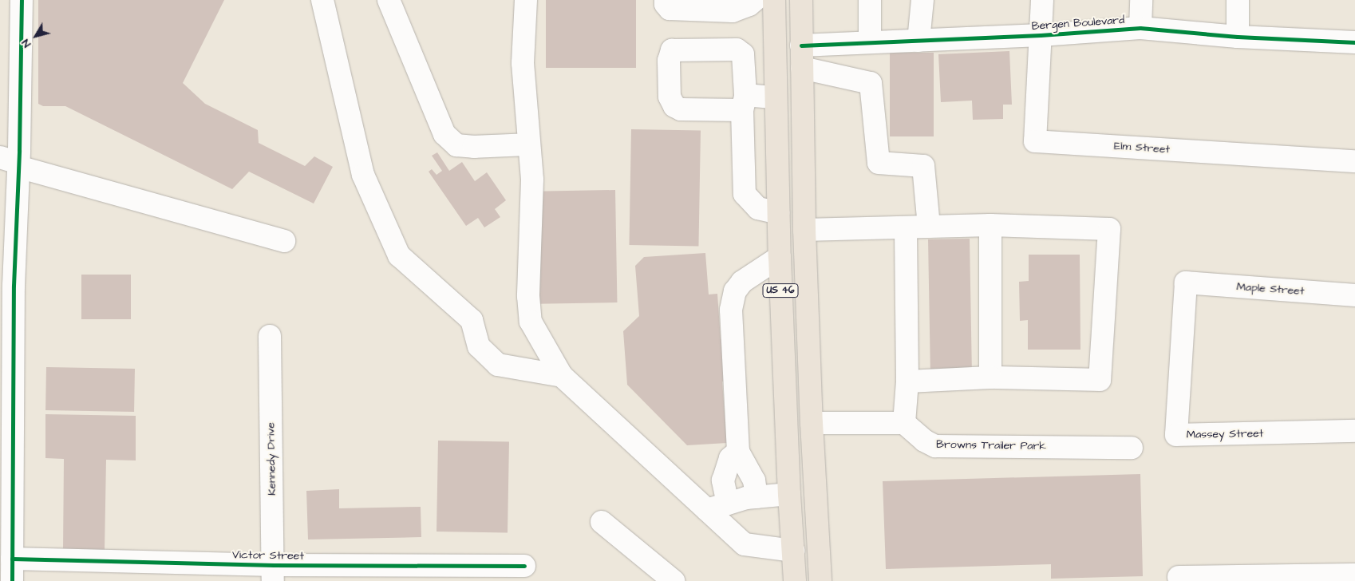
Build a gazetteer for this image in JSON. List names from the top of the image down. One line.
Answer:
{"streets":{"highway":["US 46"],"street":["Bergen Boulevard","Elm Street","Maple Street","Massey Street","Browns Trailer Park","Kennedy Drive","Victor Street"]},"crossings":[["Bergen Boulevard","Elm Street"],["Bergen Boulevard","US 46"],["Maple Street","Massey Street"],["Kennedy Drive","Victor Street"]],"north":"bottom left"}
